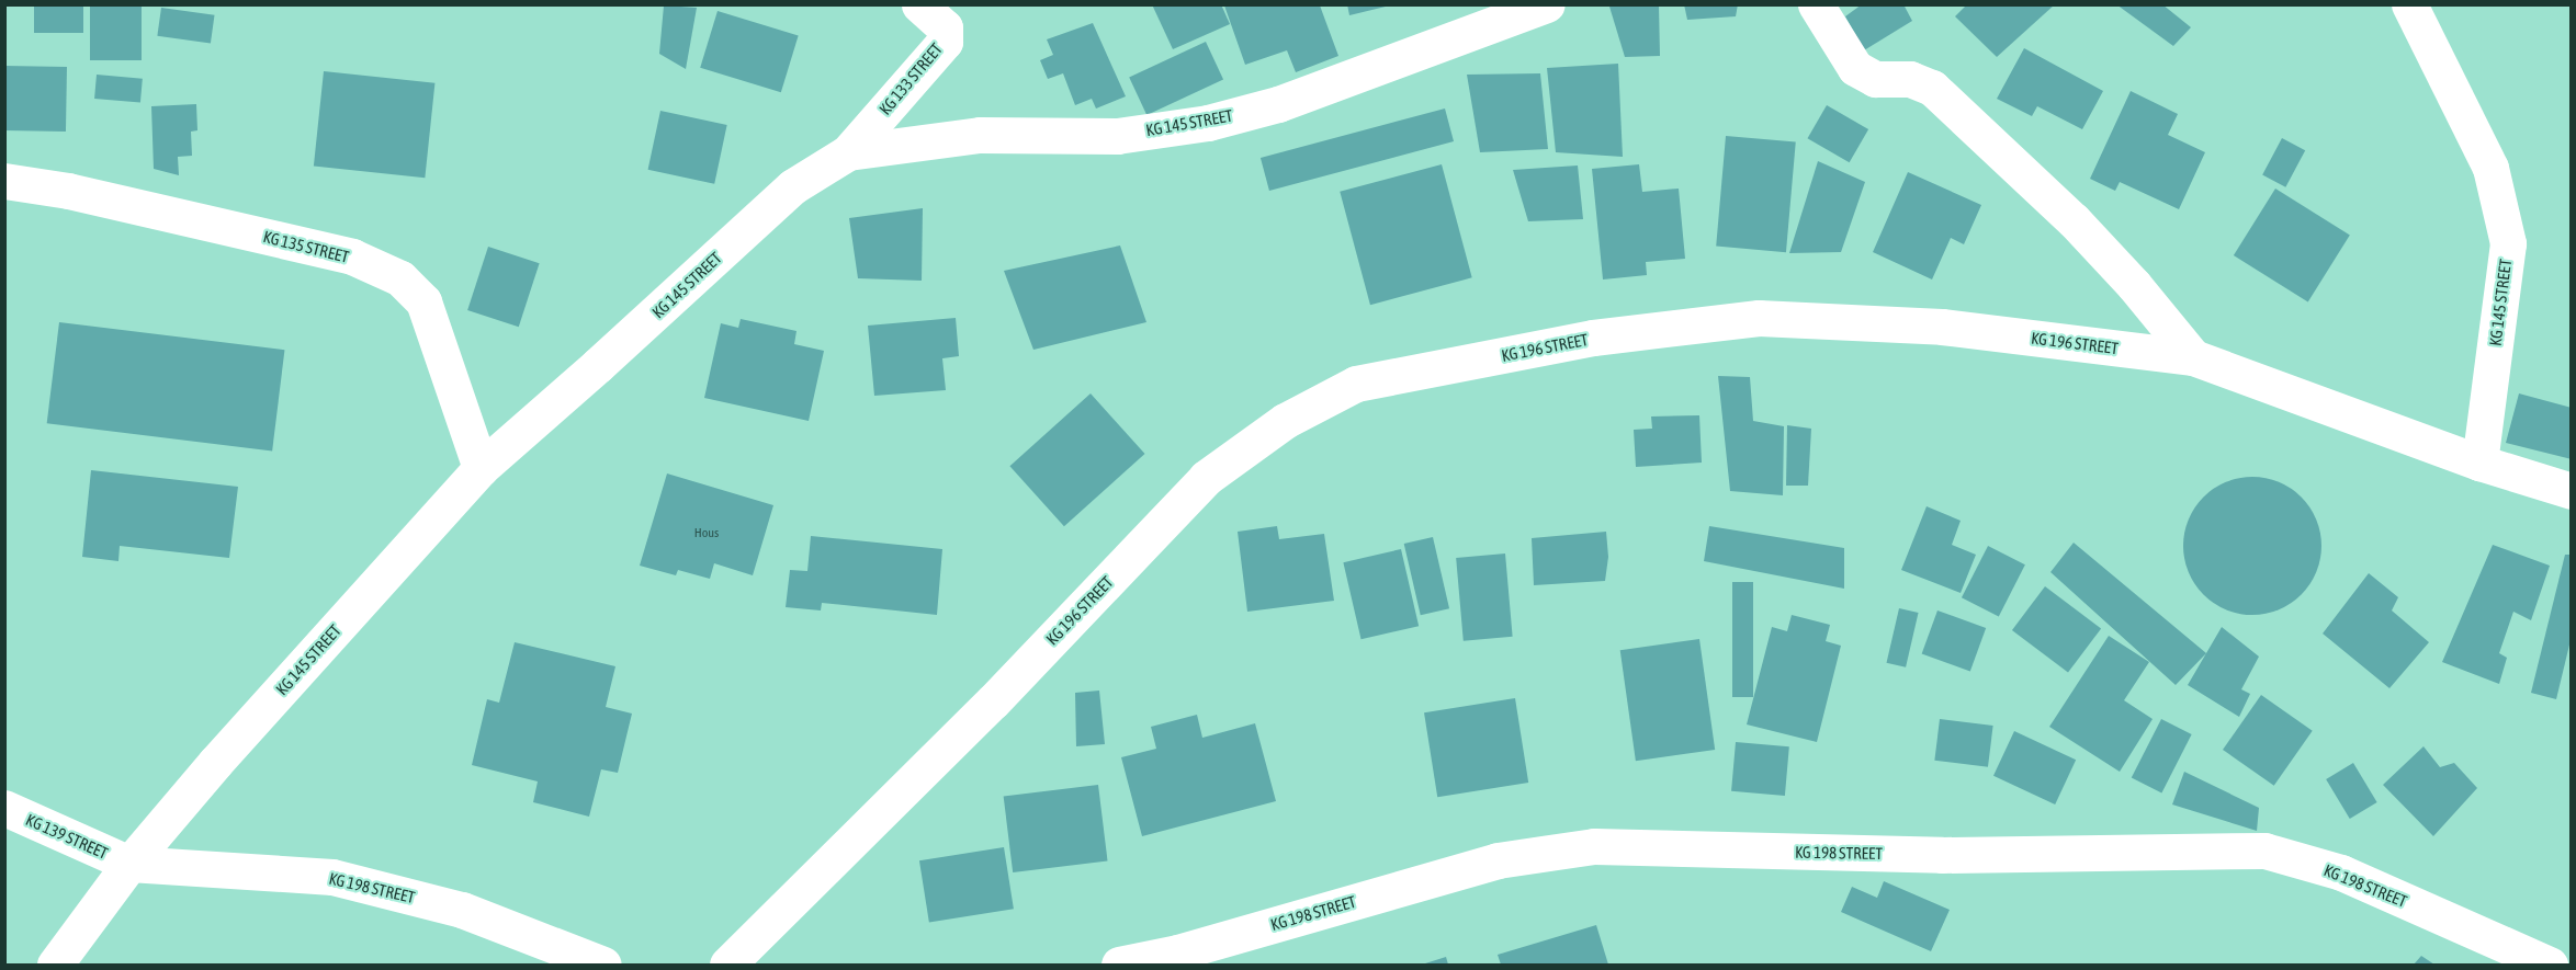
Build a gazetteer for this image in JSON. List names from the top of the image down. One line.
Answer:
{"streets":{"street":["KG 133 STREET","KG 145 STREET","KG 135 STREET","KG 196 STREET","KG 139 STREET","KG 198 STREET"]},"crossings":[["KG 133 STREET","KG 145 STREET"],["KG 145 STREET","KG 135 STREET"],["KG 145 STREET","KG 196 STREET"],["KG 145 STREET","KG 139 STREET"],["KG 145 STREET","KG 198 STREET"],["KG 139 STREET","KG 198 STREET"]],"house_numbers":["Hous"]}
